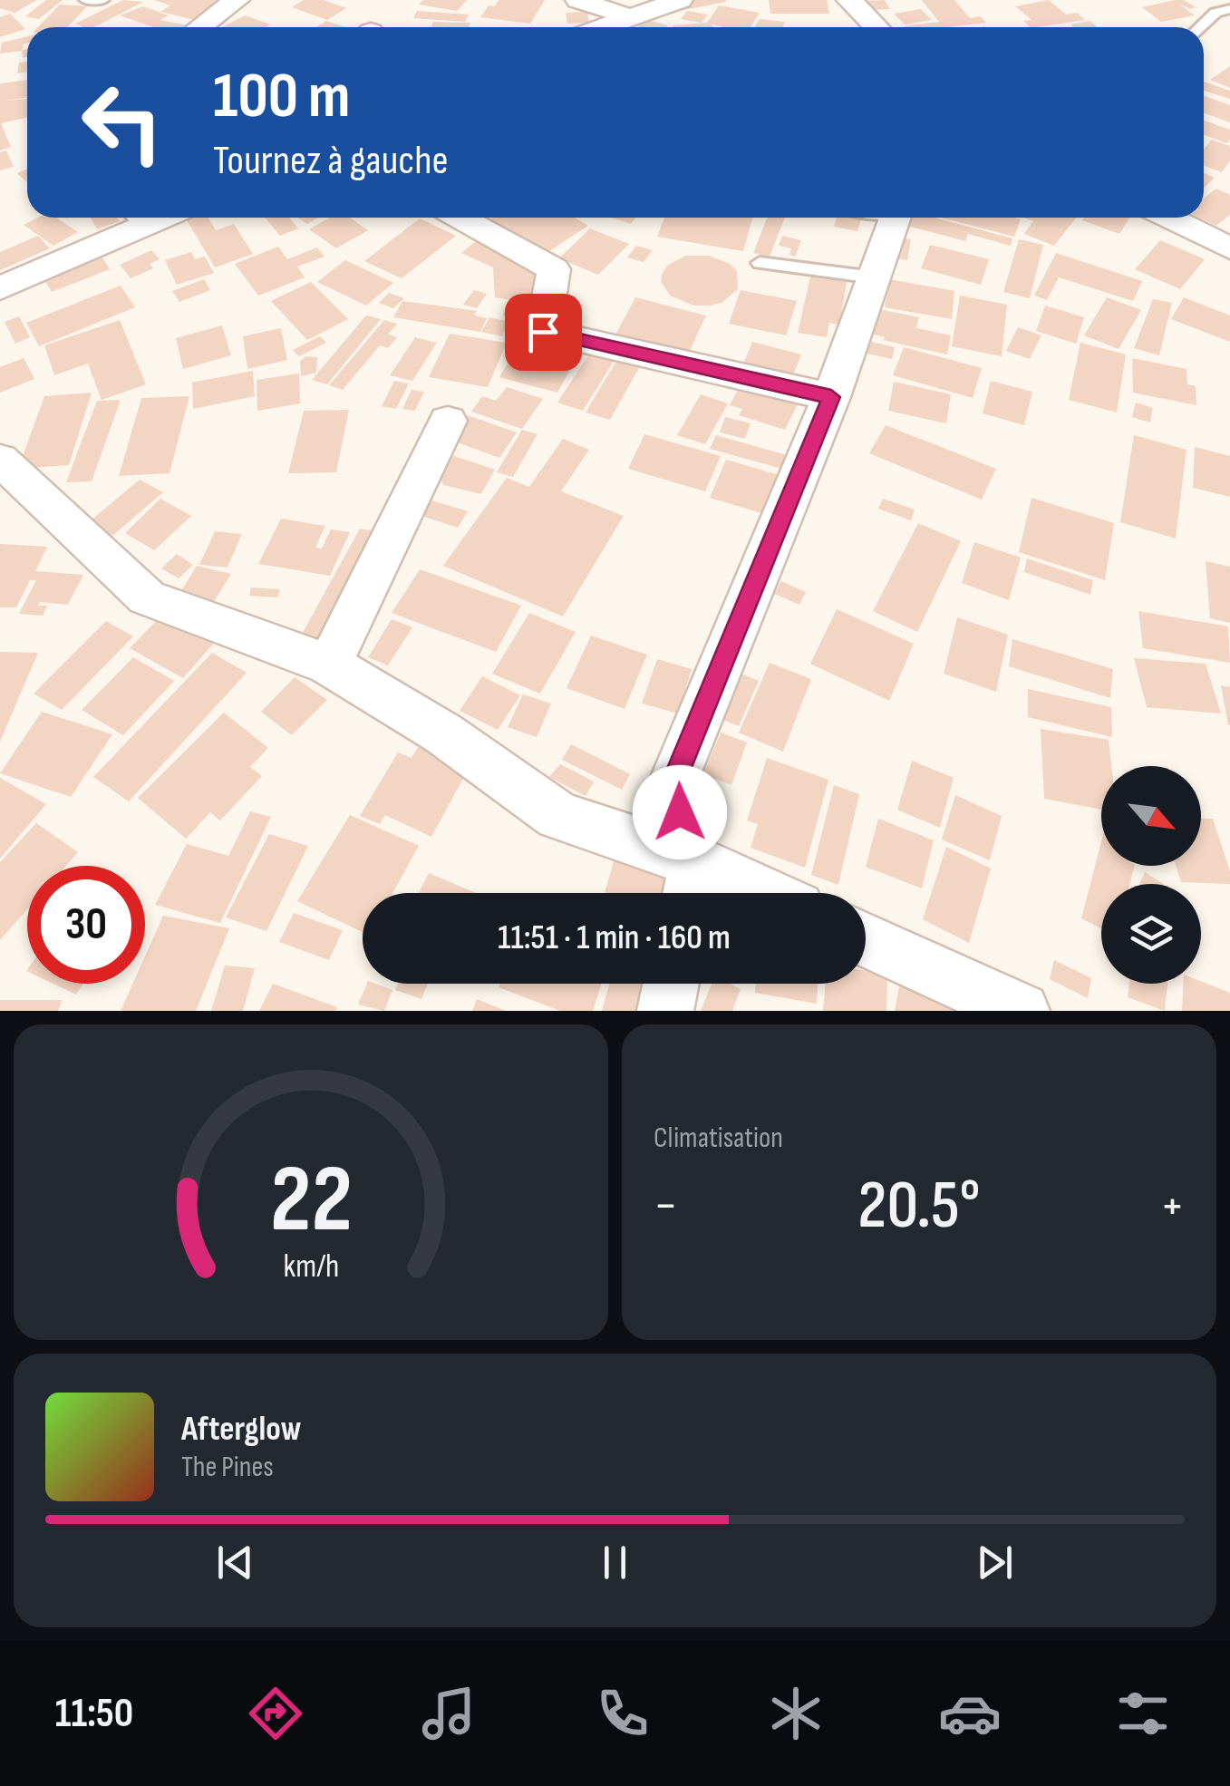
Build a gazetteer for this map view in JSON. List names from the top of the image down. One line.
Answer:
{"north":"bottom right","page":{"turn":["100 m","Tournez à gauche"],"limit":"30","trip":"11:51 · 1 min · 160 m","tile":"Climatisation","heat":["−","20.5°","+"],"song":["Afterglow","The Pines"],"tabs":"11:50","gauge":["22","km/h"]}}
